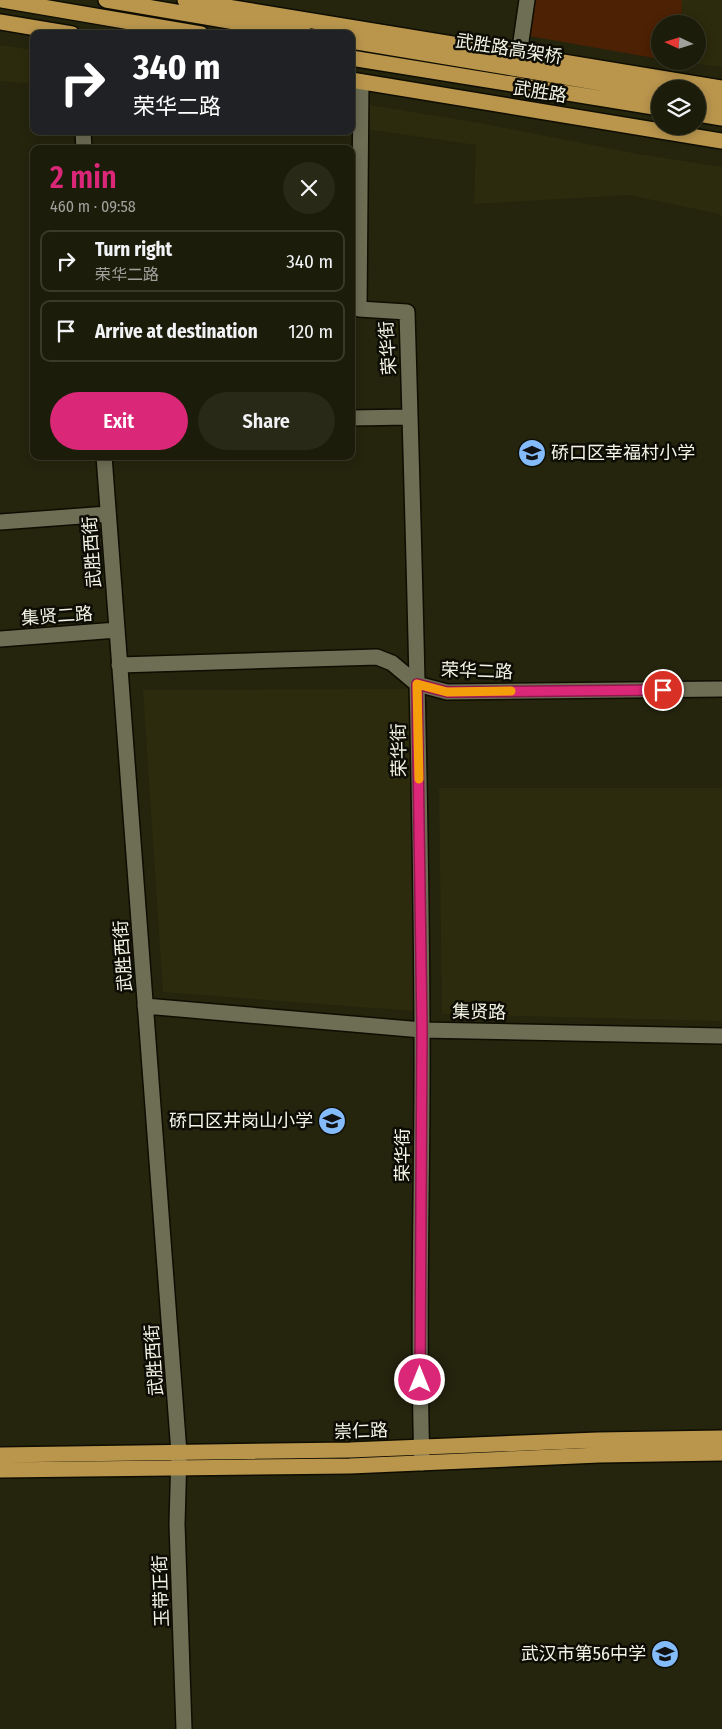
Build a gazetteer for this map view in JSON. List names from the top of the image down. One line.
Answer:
{"streets":{"main road":["武胜路高架桥","武胜路","崇仁路"],"street":["荣华街","武胜西街","集贤二路","荣华二路","集贤路","玉带正街"]},"crossings":[["武胜路","荣华街"],["荣华街","荣华二路"],["荣华街","集贤路"],["荣华街","崇仁路"],["武胜西街","集贤二路"],["武胜西街","荣华二路"],["武胜西街","集贤路"],["武胜西街","崇仁路"],["武胜西街","玉带正街"],["崇仁路","玉带正街"]],"places":{"school or university":["硚口区幸福村小学","硚口区井岗山小学","武汉市第56中学"]},"north":"left","page":{"turn":["340 m","荣华二路"],"heading":["2 min","460 m · 09:58"],"list":[{"name":"Turn right","note":"荣华二路","value":"340 m"},{"name":"Arrive at destination","value":"120 m"}],"buttons":["Exit","Share"]}}
